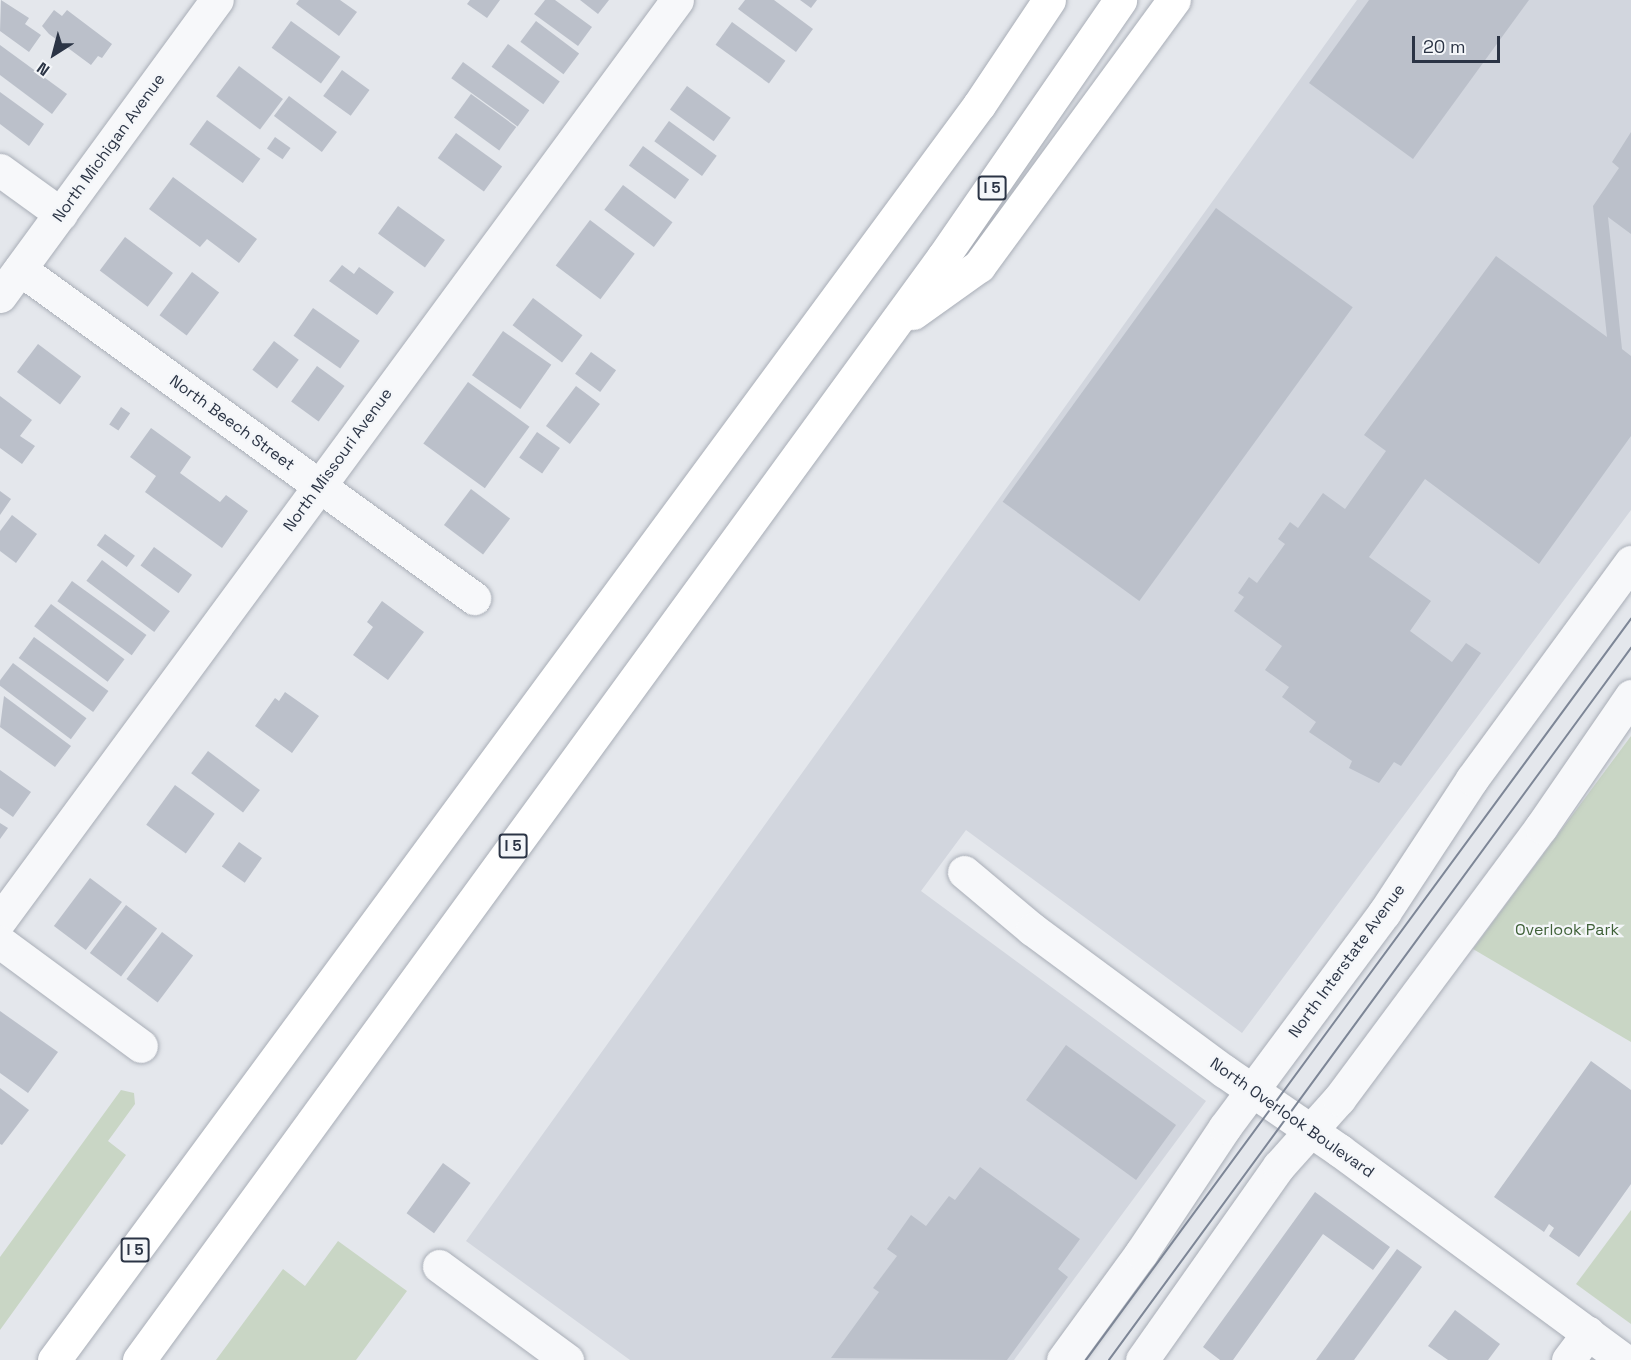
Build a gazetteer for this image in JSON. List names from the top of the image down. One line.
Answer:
{"streets":{"highway":["I 5"],"street":["North Michigan Avenue","North Beech Street","North Missouri Avenue","North Interstate Avenue","North Overlook Boulevard"]},"crossings":[["North Michigan Avenue","North Beech Street"],["North Beech Street","North Missouri Avenue"],["North Interstate Avenue","North Overlook Boulevard"]],"parks":["Overlook Park"],"scale_bar":"20 m","north":"bottom left"}
